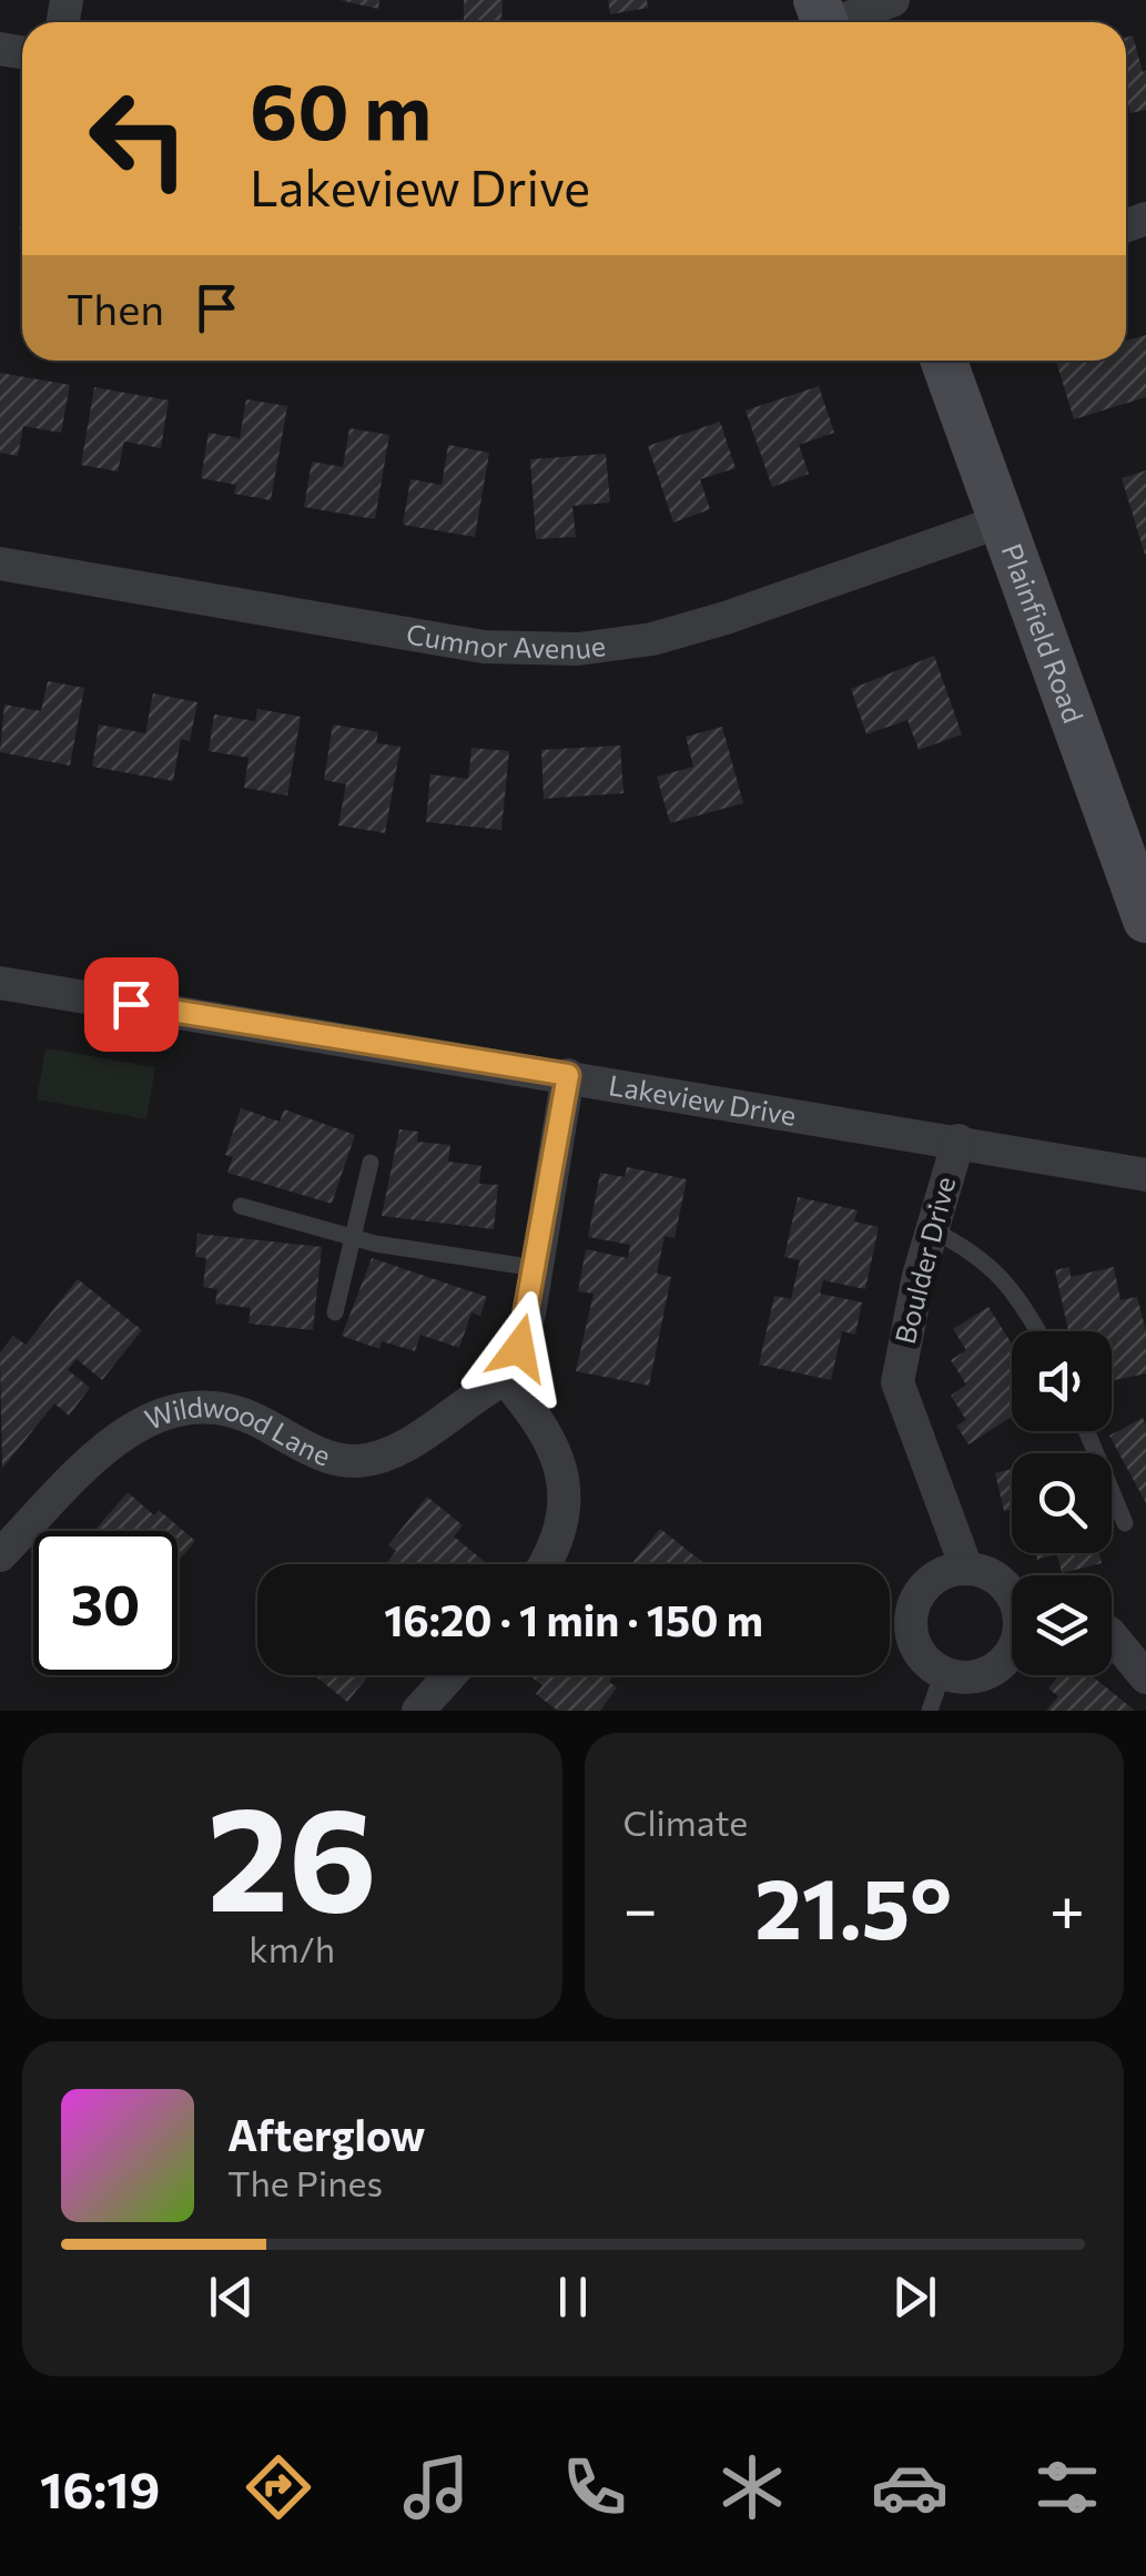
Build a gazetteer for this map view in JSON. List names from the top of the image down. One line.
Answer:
{"streets":{"main road":["Plainfield Road"],"street":["Cumnor Avenue","Lakeview Drive","Boulder Drive","Wildwood Lane"]},"crossings":[["Plainfield Road","Cumnor Avenue"],["Lakeview Drive","Boulder Drive"]],"page":{"turn":["60 m","Lakeview Drive"],"then":"Then","limit":"30","trip":"16:20 · 1 min · 150 m","tile":[["26","km/h"],"Climate"],"heat":["−","21.5°","+"],"song":["Afterglow","The Pines"],"tabs":"16:19"}}
